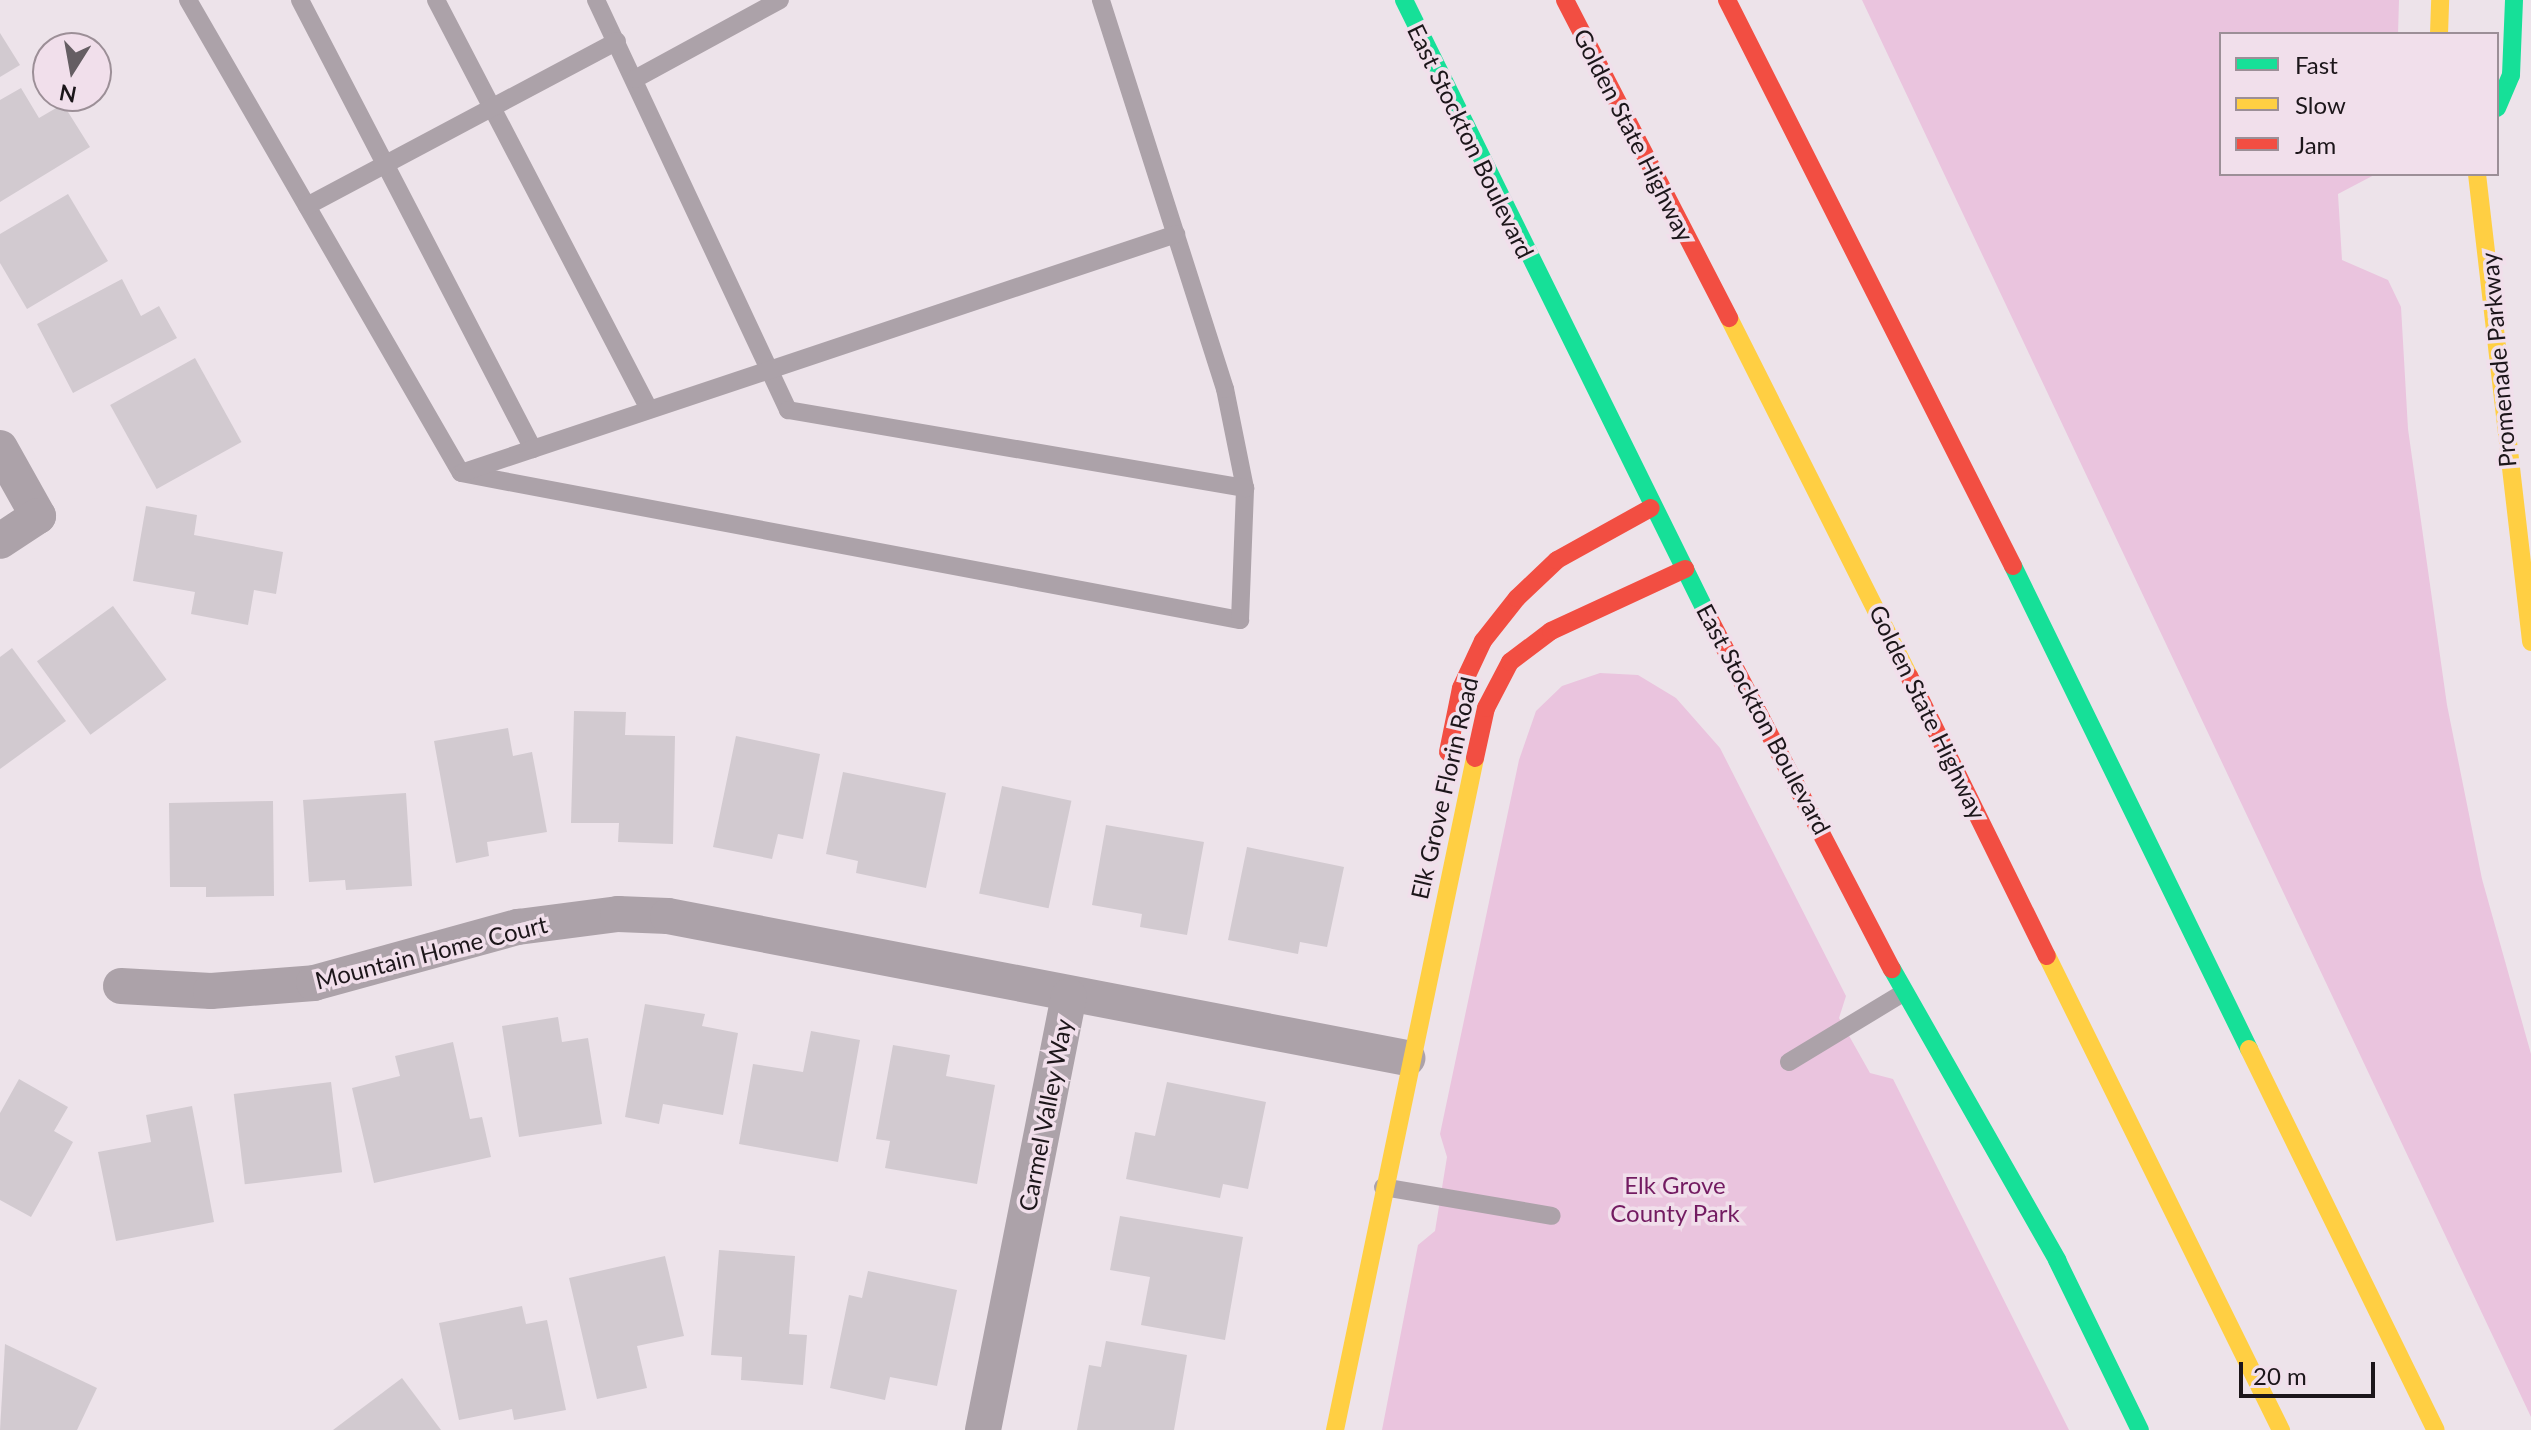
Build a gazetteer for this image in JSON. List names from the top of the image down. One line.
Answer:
{"streets":{"main road":["Golden State Highway","East Stockton Boulevard","Promenade Parkway","Elk Grove Florin Road"],"street":["Mountain Home Court","Carmel Valley Way"]},"crossings":[["East Stockton Boulevard","Elk Grove Florin Road"],["Elk Grove Florin Road","Carmel Valley Way"],["Mountain Home Court","Carmel Valley Way"]],"parks":["Elk Grove County Park"],"legend":["Fast","Slow","Jam"],"scale_bar":"20 m","north":"bottom"}
